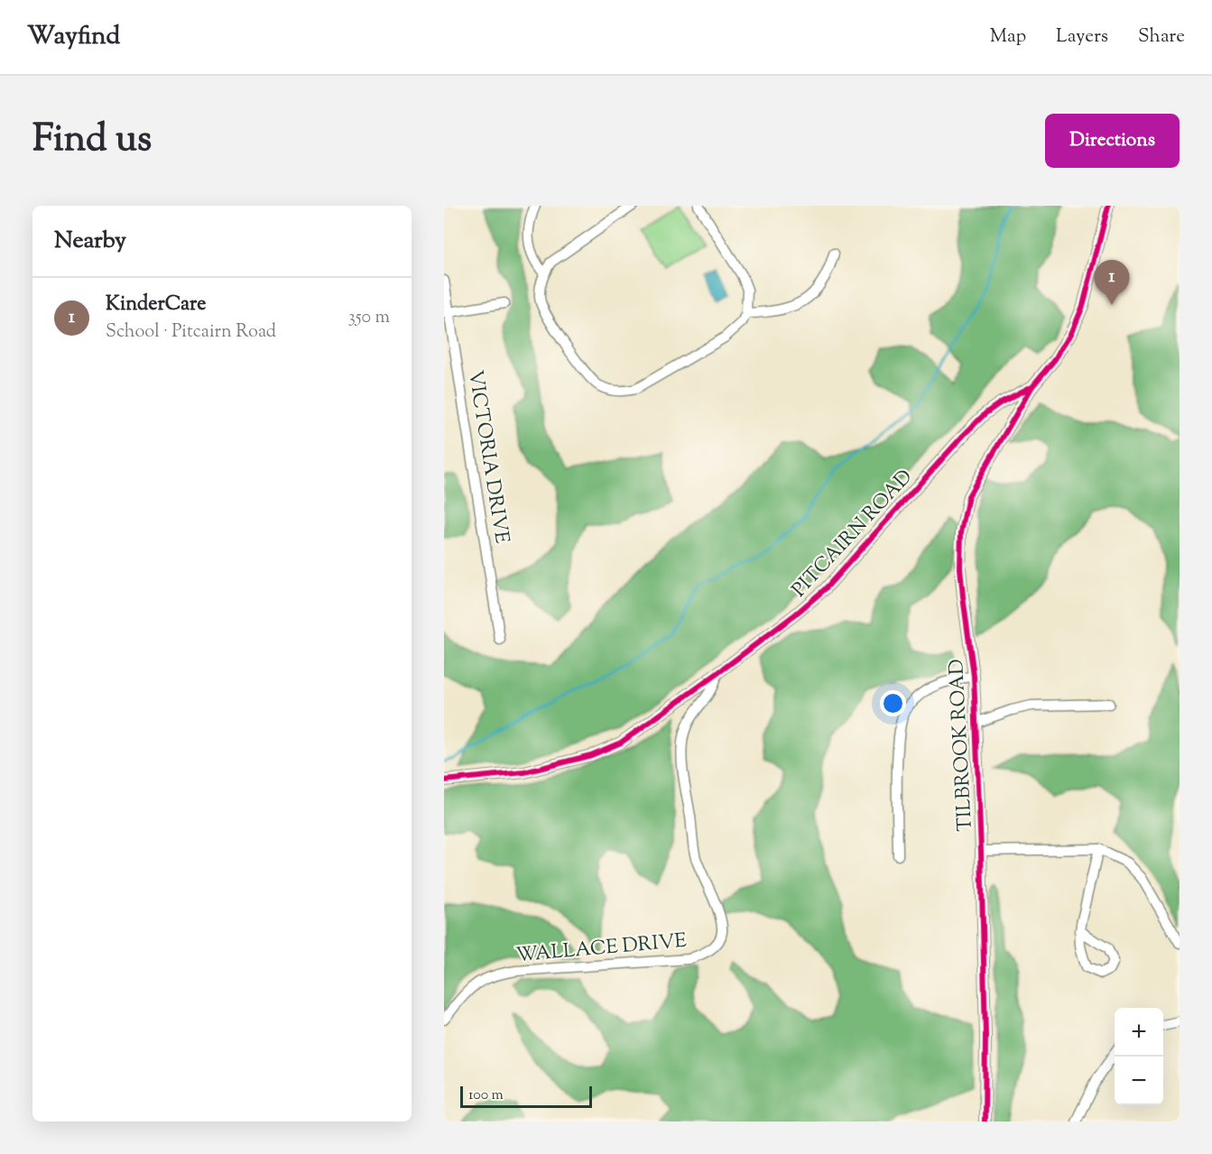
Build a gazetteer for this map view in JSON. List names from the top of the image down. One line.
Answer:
{"streets":{"street":["VICTORIA DRIVE","PITCAIRN ROAD","TILBROOK ROAD","WALLACE DRIVE"]},"crossings":[["PITCAIRN ROAD","TILBROOK ROAD"],["PITCAIRN ROAD","WALLACE DRIVE"]],"scale_bar":"100 m","page":{"header":"Wayfind","nav":["Map","Layers","Share"],"title":"Find us","buttons":"Directions","heading":"Nearby","pins":"1","list":[{"mark":"1","name":"KinderCare","note":"School · Pitcairn Road","value":"350 m"}],"map_buttons":["+","−"],"scale":"100 m"}}
